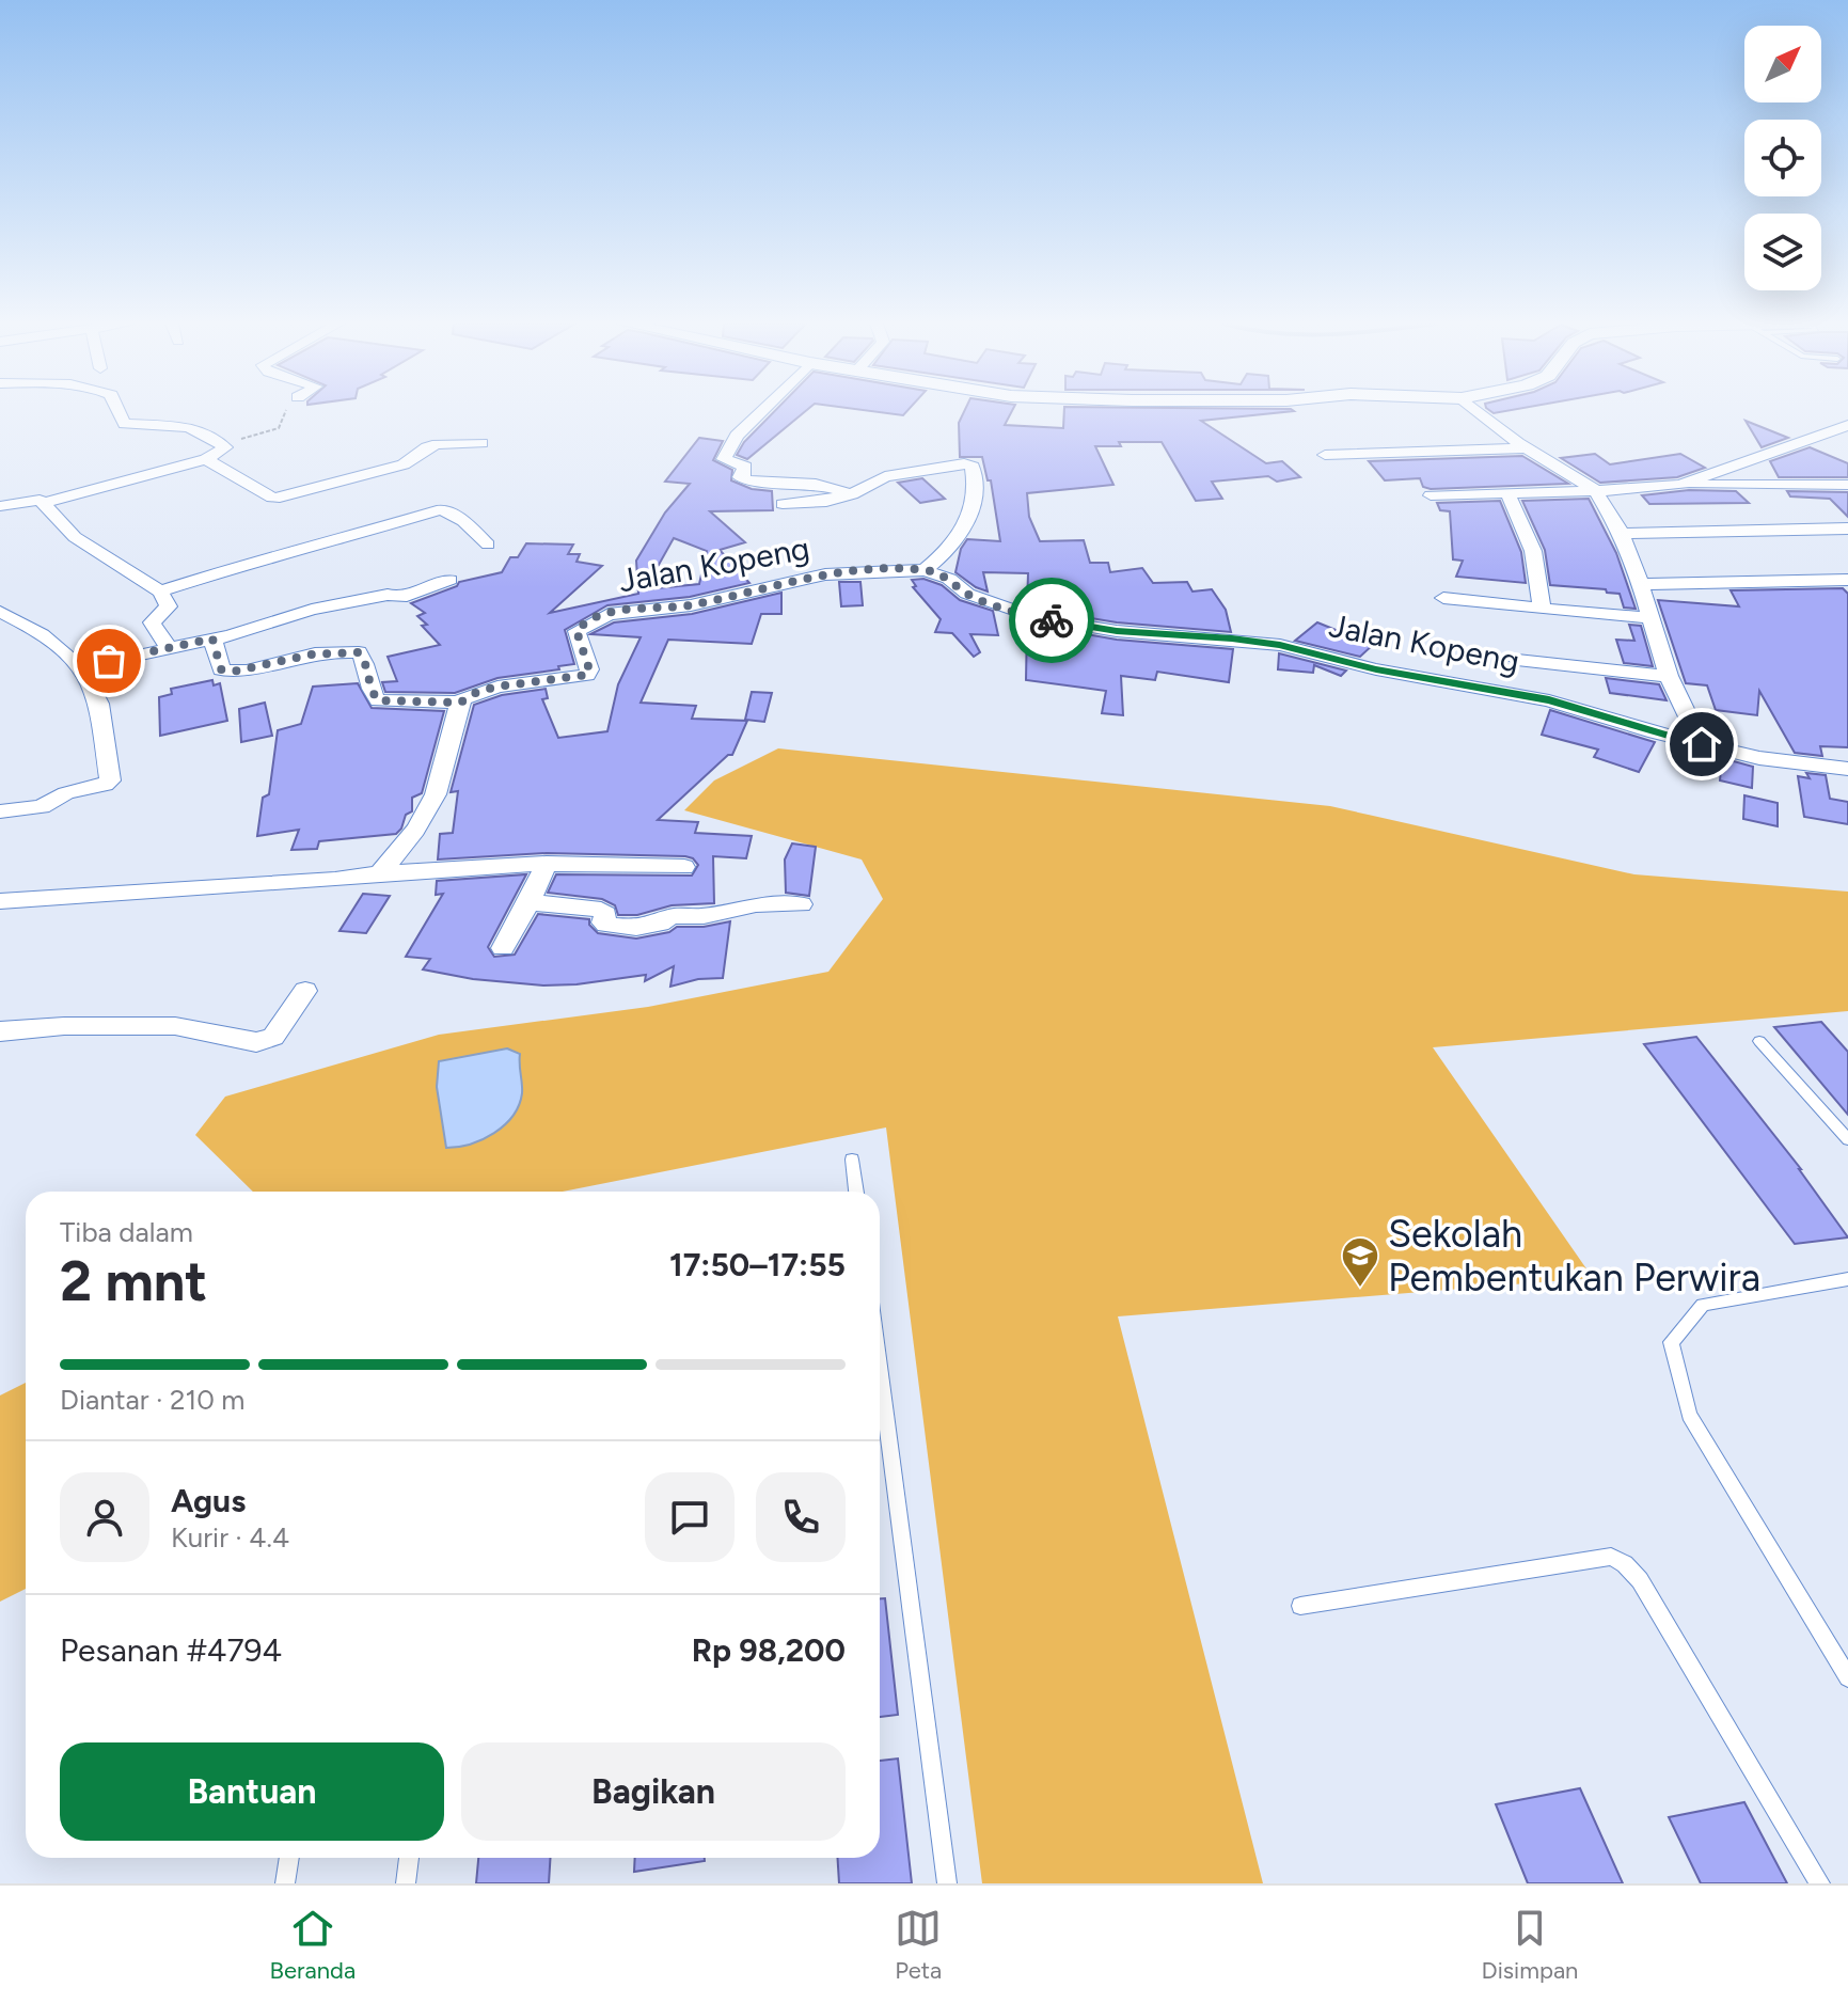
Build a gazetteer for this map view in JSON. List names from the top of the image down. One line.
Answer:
{"streets":{"street":["Jalan Kopeng"]},"places":{"school or university":["Sekolah Pembentukan Perwira"]},"north":"top right","page":{"heading":["2 mnt","Tiba dalam","17:50–17:55"],"panel":["Agus","Kurir · 4.4","Pesanan #4794","Rp 98,200"],"bar":"Diantar · 210 m","buttons":["Bantuan","Bagikan"],"tabs":["Beranda","Peta","Disimpan"]}}
